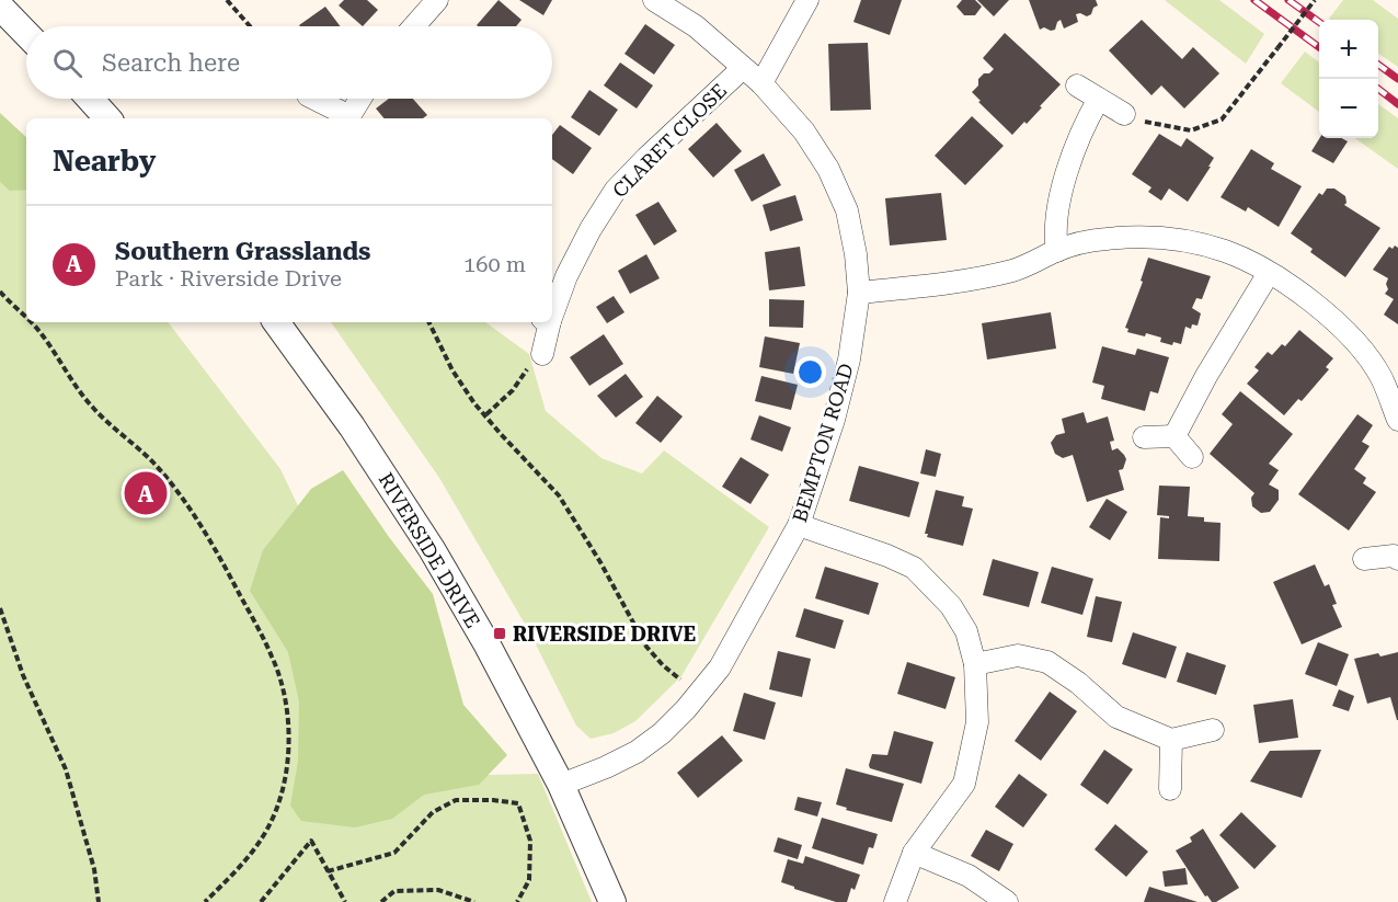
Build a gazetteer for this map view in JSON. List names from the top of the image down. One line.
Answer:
{"streets":{"street":["CLARET CLOSE","BEMPTON ROAD","RIVERSIDE DRIVE"]},"crossings":[["CLARET CLOSE","BEMPTON ROAD"],["BEMPTON ROAD","RIVERSIDE DRIVE"]],"places":{"transit":["RIVERSIDE DRIVE"]},"page":{"map_buttons":["+","−"],"search":"Search here","heading":"Nearby","list":[{"mark":"A","name":"Southern Grasslands","note":"Park · Riverside Drive","value":"160 m"}],"pins":"A"}}
